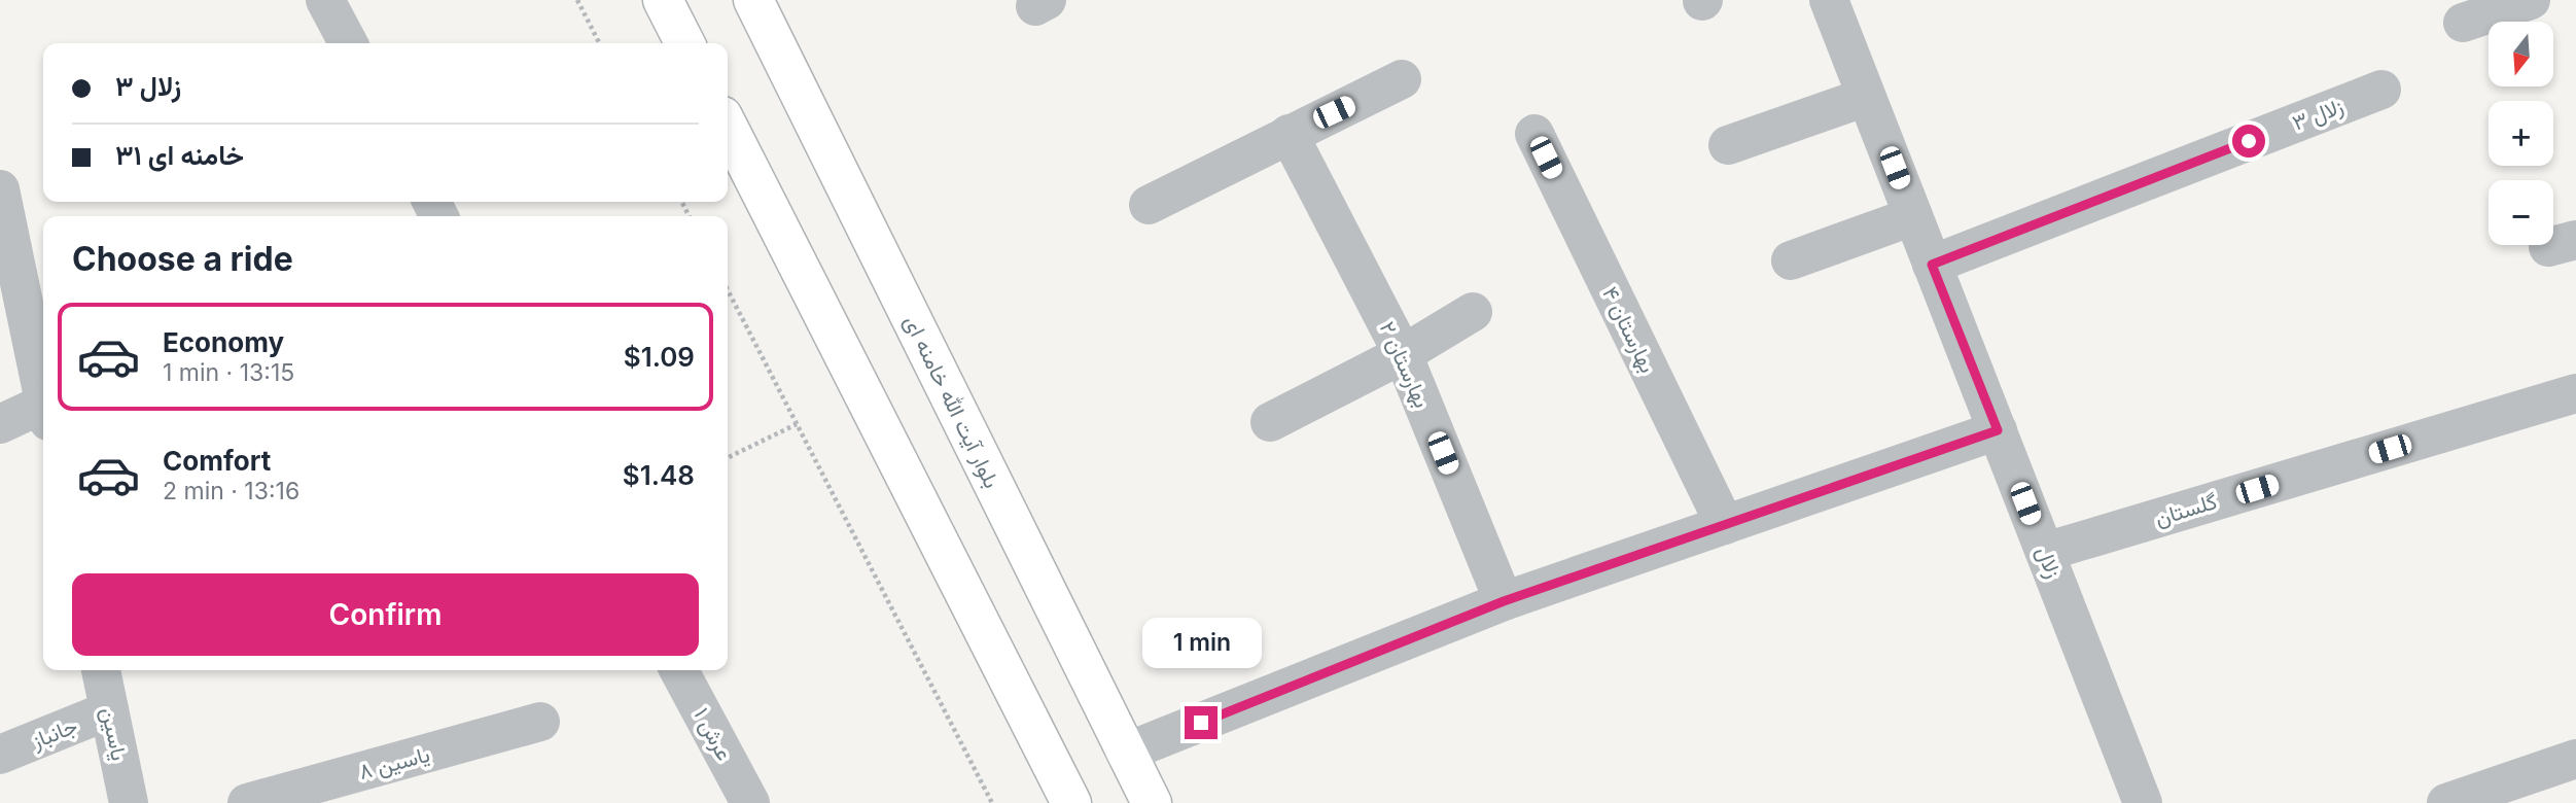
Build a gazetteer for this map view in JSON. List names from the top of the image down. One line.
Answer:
{"streets":{"main road":["بلوار آیت الله خامنه ای"],"street":["۳ زلال","بهارستان ۴","بهارستان ۲","گلستان","زلال","جانباز","یاسین","عرش ۱","یاسین ۸"]},"crossings":[["۳ زلال","زلال"],["گلستان","زلال"],["جانباز","یاسین"]],"north":"bottom","page":{"map_buttons":["+","−"],"banner":["۳ زلال","خامنه ای ۳۱"],"heading":"Choose a ride","list":[{"name":"Economy","note":"1 min · 13:15","value":"$1.09"},{"name":"Comfort","note":"2 min · 13:16","value":"$1.48"}],"buttons":"Confirm","bubble":"1 min"}}
